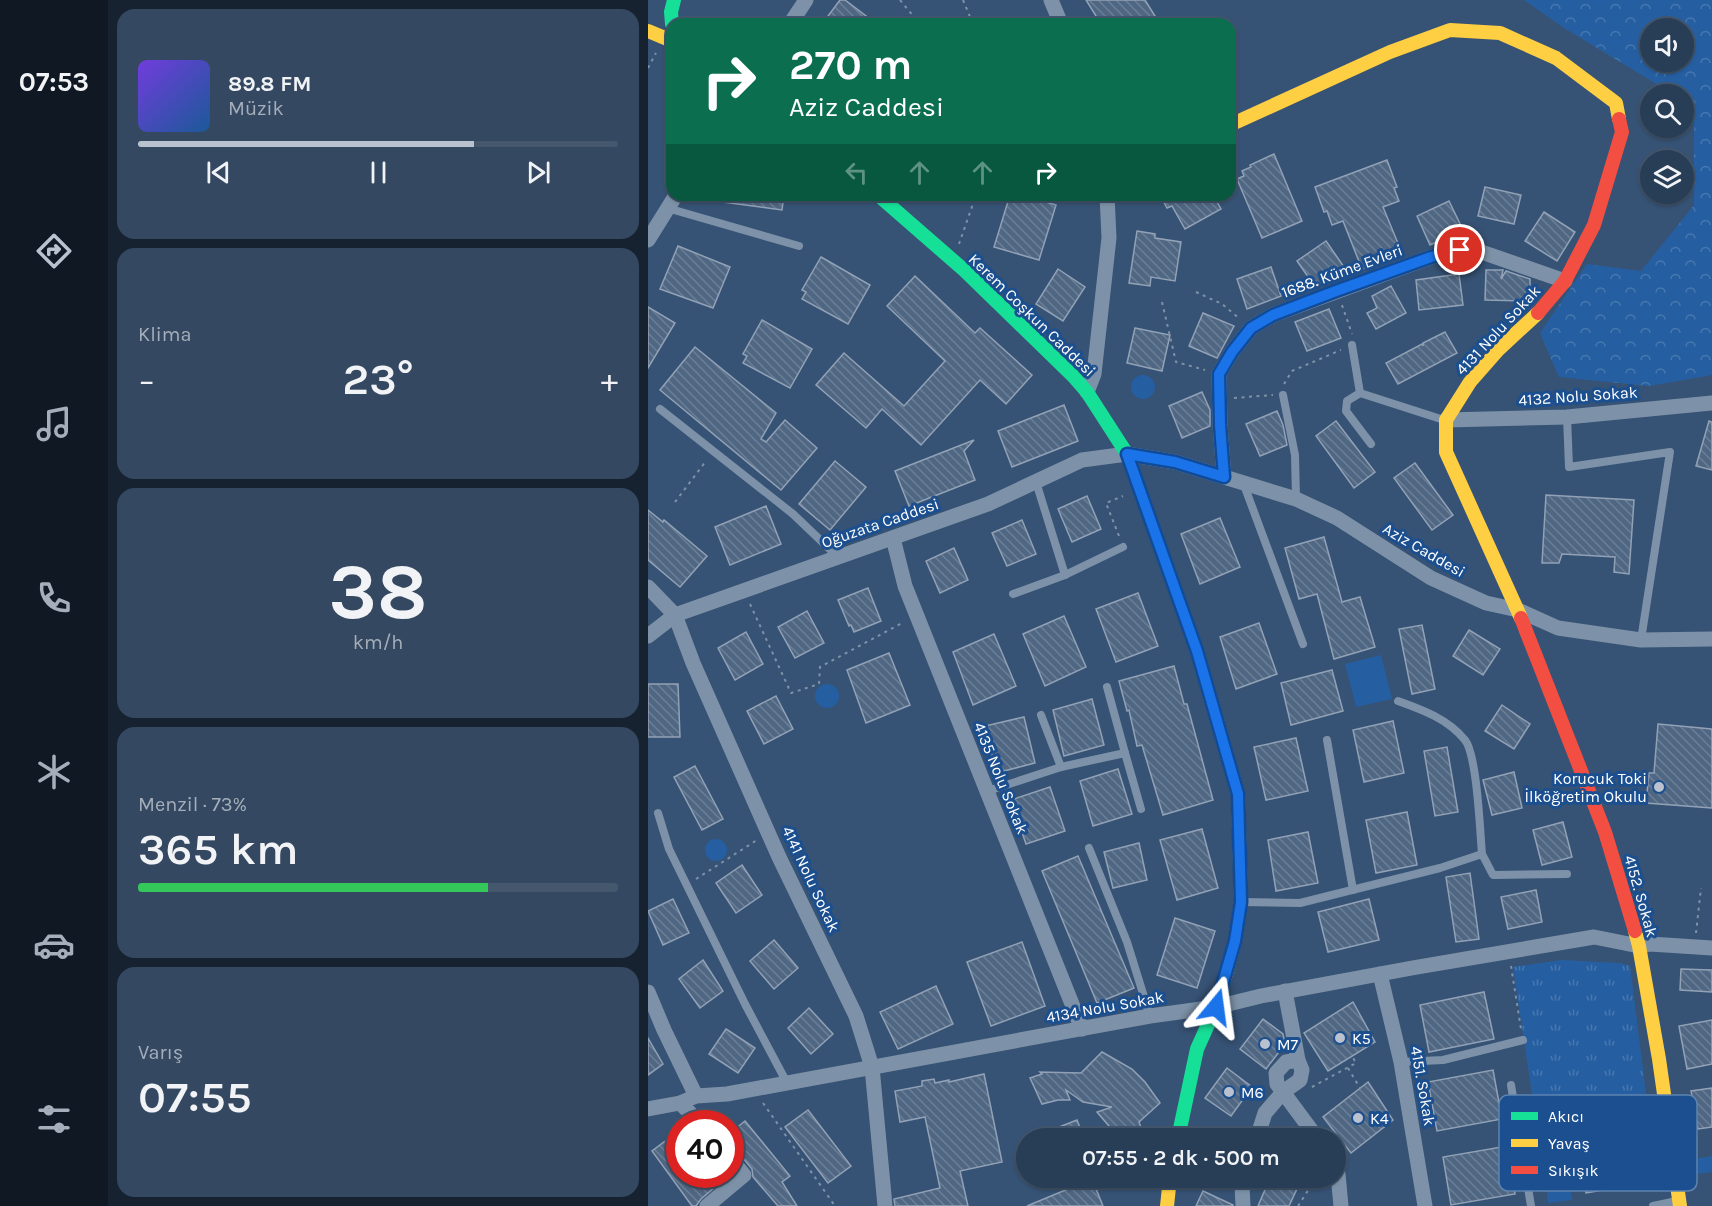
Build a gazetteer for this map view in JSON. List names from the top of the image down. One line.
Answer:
{"streets":{"street":["1688. Küme Evleri","Kerem Coşkun Caddesi","4131 Nolu Sokak","4132 Nolu Sokak","Oğuzata Caddesi","Aziz Caddesi","4135 Nolu Sokak","4141 Nolu Sokak","4152. Sokak","4134 Nolu Sokak","4151. Sokak"]},"crossings":[["1688. Küme Evleri","4131 Nolu Sokak"],["Kerem Coşkun Caddesi","Oğuzata Caddesi"],["Kerem Coşkun Caddesi","Aziz Caddesi"],["Kerem Coşkun Caddesi","4134 Nolu Sokak"],["4131 Nolu Sokak","4132 Nolu Sokak"],["Oğuzata Caddesi","Aziz Caddesi"],["Oğuzata Caddesi","4135 Nolu Sokak"],["Oğuzata Caddesi","4141 Nolu Sokak"],["Aziz Caddesi","4152. Sokak"],["4135 Nolu Sokak","4134 Nolu Sokak"],["4141 Nolu Sokak","4134 Nolu Sokak"],["4152. Sokak","4134 Nolu Sokak"],["4134 Nolu Sokak","4151. Sokak"]],"places":["Korucuk Toki İlköğretim Okulu","K5","M7","M6","K4"],"legend":["Akıcı","Yavaş","Sıkışık"],"page":{"tabs":"07:53","turn":["270 m","Aziz Caddesi"],"song":["89.8 FM","Müzik"],"tile":["Klima",["38","km/h"],["Menzil · 73%","365 km"],["Varış","07:55"]],"heat":["−","23°","+"],"limit":"40","trip":"07:55 · 2 dk · 500 m"}}
